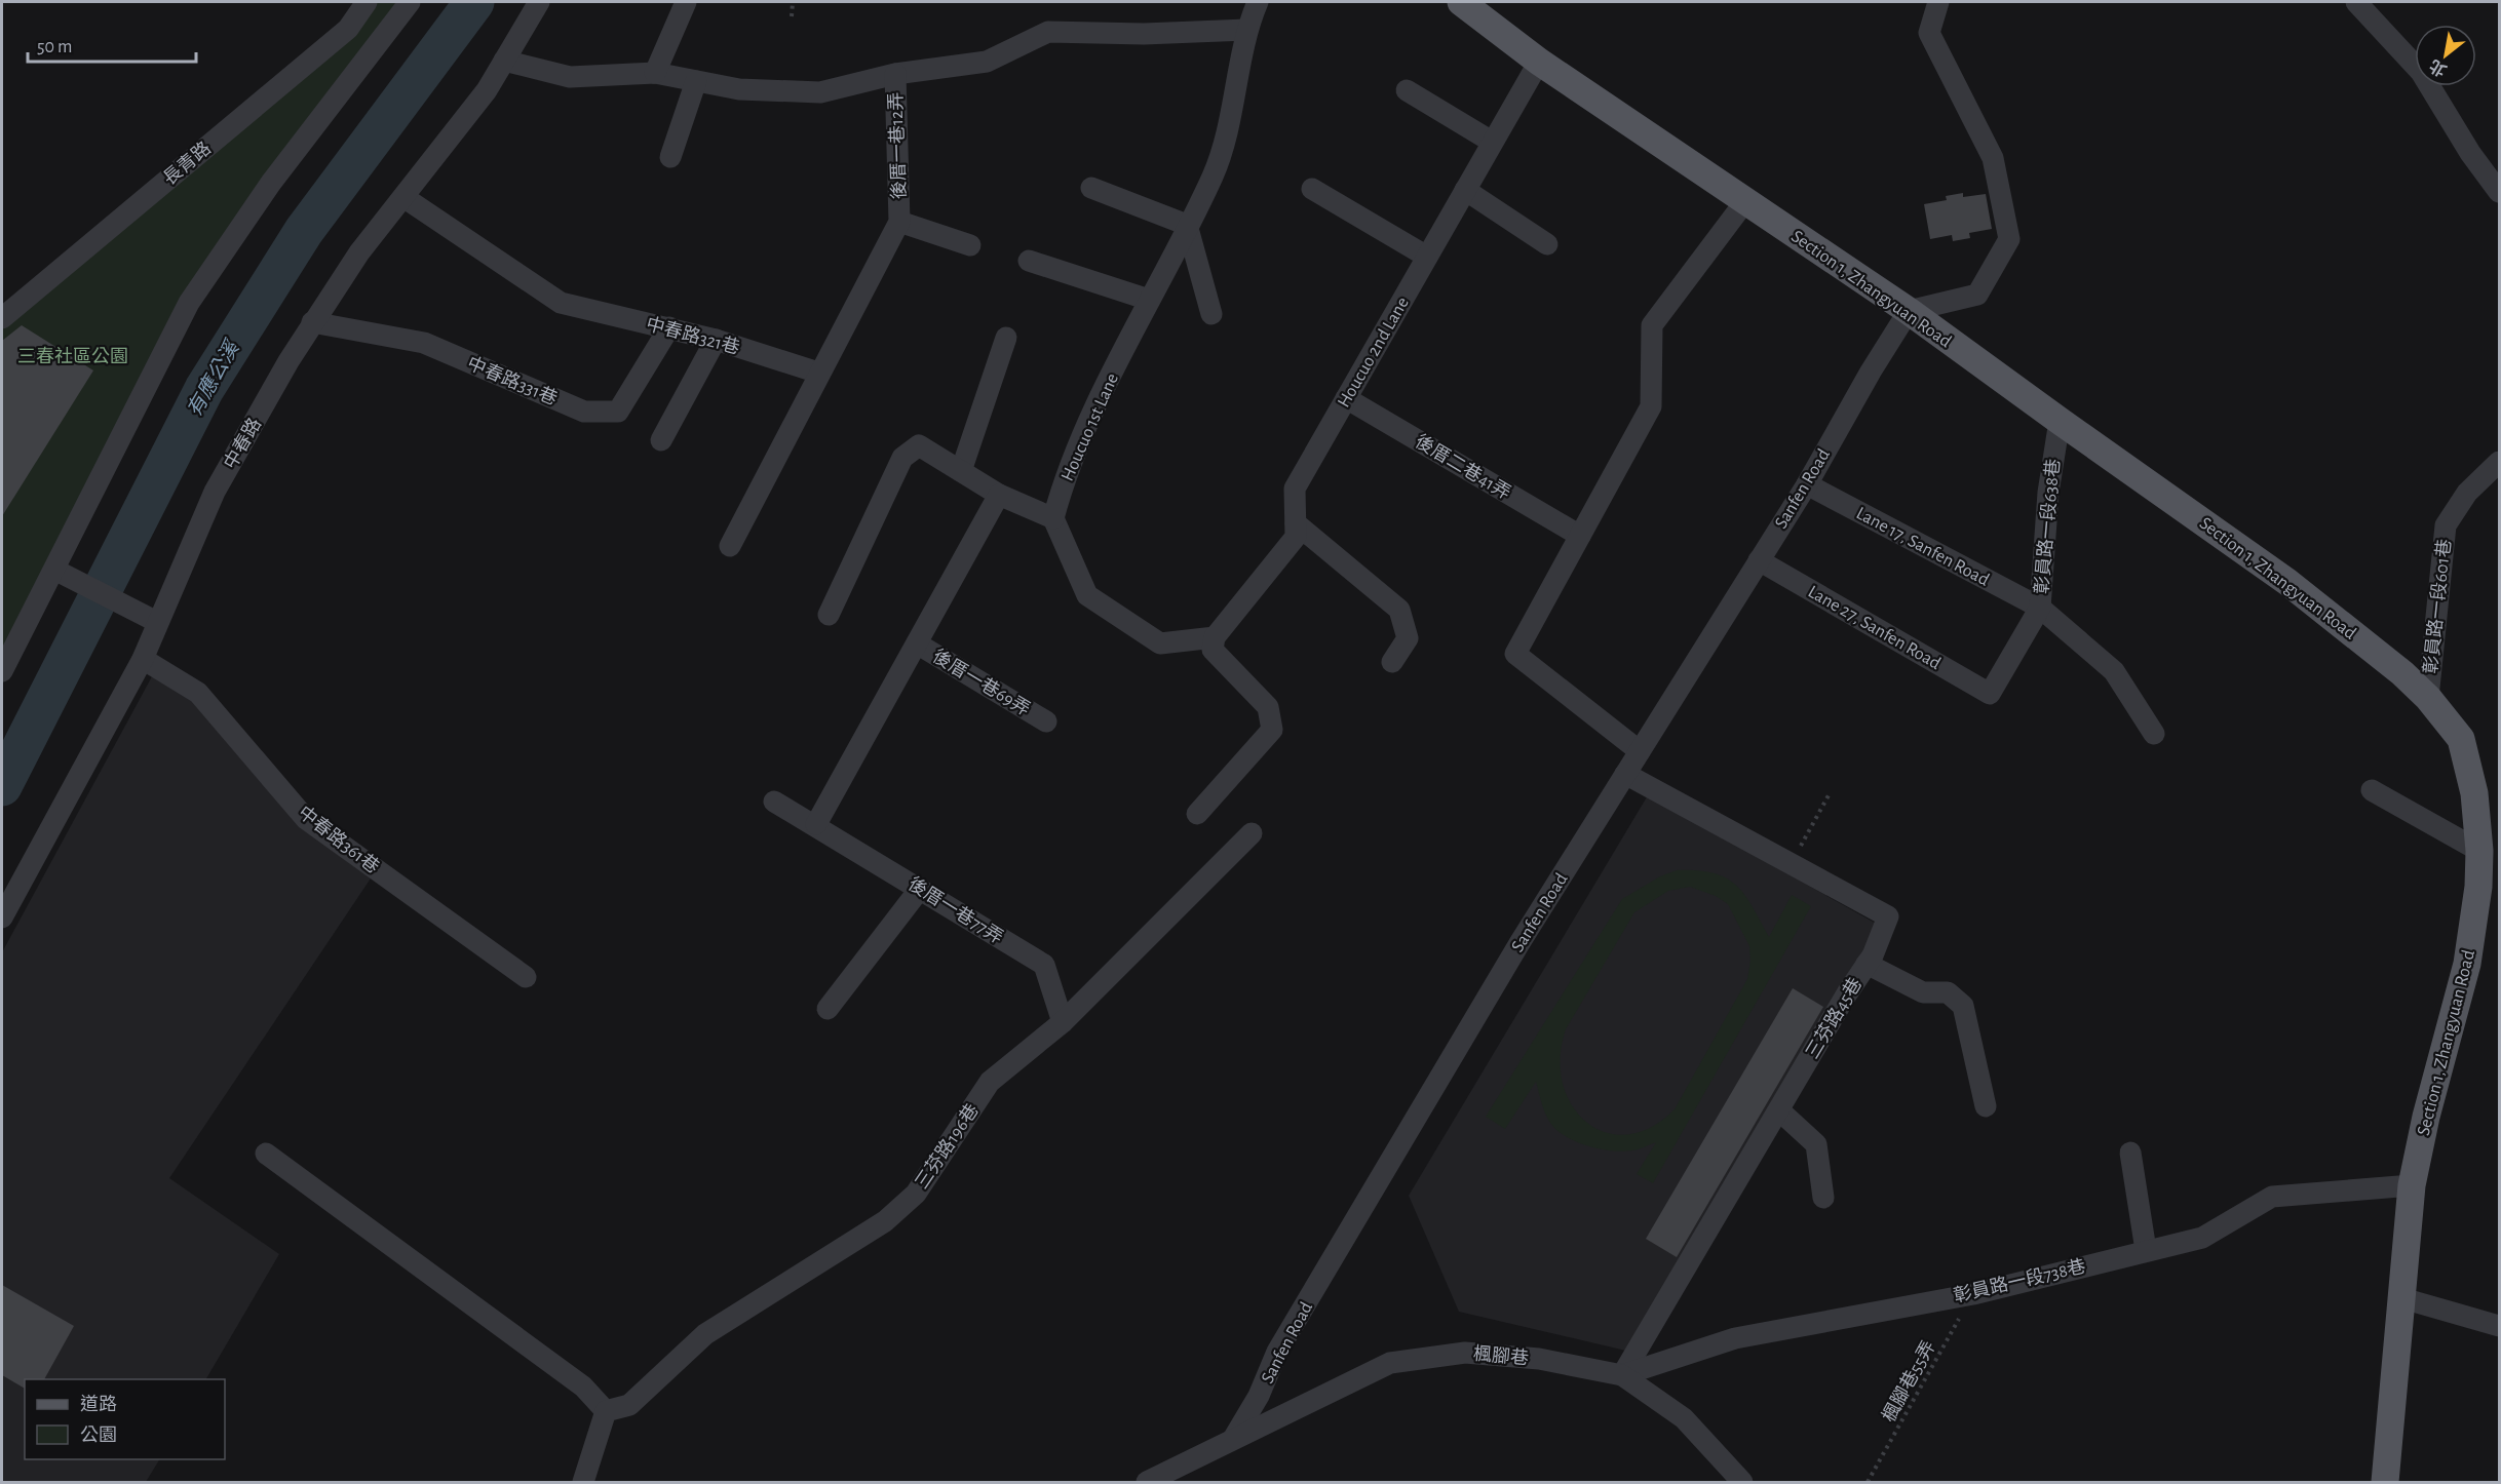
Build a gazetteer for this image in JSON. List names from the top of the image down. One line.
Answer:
{"streets":{"main road":["Section 1, Zhangyuan Road"],"street":["後厝一巷12弄","長青路","中春路321巷","Houcuo 2nd Lane","中春路331巷","Houcuo 1st Lane","中春路","後厝二巷41弄","Sanfen Road","彰員路一段638巷","Lane 17, Sanfen Road","彰員路一段601巷","Lane 27, Sanfen Road","後厝一巷69弄","中春路361巷","後厝一巷77弄","三芬路45巷","三芬路196巷","彰員路一段738巷","楓腳巷"],"path":["楓腳巷55弄"]},"crossings":[["後厝一巷12弄","中春路321巷"],["後厝一巷12弄","Houcuo 1st Lane"],["Section 1, Zhangyuan Road","Houcuo 2nd Lane"],["Section 1, Zhangyuan Road","Sanfen Road"],["Section 1, Zhangyuan Road","彰員路一段638巷"],["Section 1, Zhangyuan Road","彰員路一段601巷"],["Section 1, Zhangyuan Road","彰員路一段738巷"],["中春路321巷","中春路331巷"],["中春路321巷","中春路"],["Houcuo 2nd Lane","後厝二巷41弄"],["中春路331巷","中春路"],["中春路","中春路361巷"],["Sanfen Road","Lane 17, Sanfen Road"],["Sanfen Road","Lane 27, Sanfen Road"],["Sanfen Road","三芬路45巷"],["Sanfen Road","楓腳巷"],["彰員路一段638巷","Lane 17, Sanfen Road"],["彰員路一段638巷","Lane 27, Sanfen Road"],["後厝一巷77弄","三芬路196巷"],["三芬路45巷","彰員路一段738巷"],["三芬路45巷","楓腳巷"],["彰員路一段738巷","楓腳巷"],["彰員路一段738巷","楓腳巷55弄"]],"water":["有應公溪"],"parks":["三春社區公園"],"legend":["道路","公園"],"scale_bar":"50 m","north":"bottom left"}
